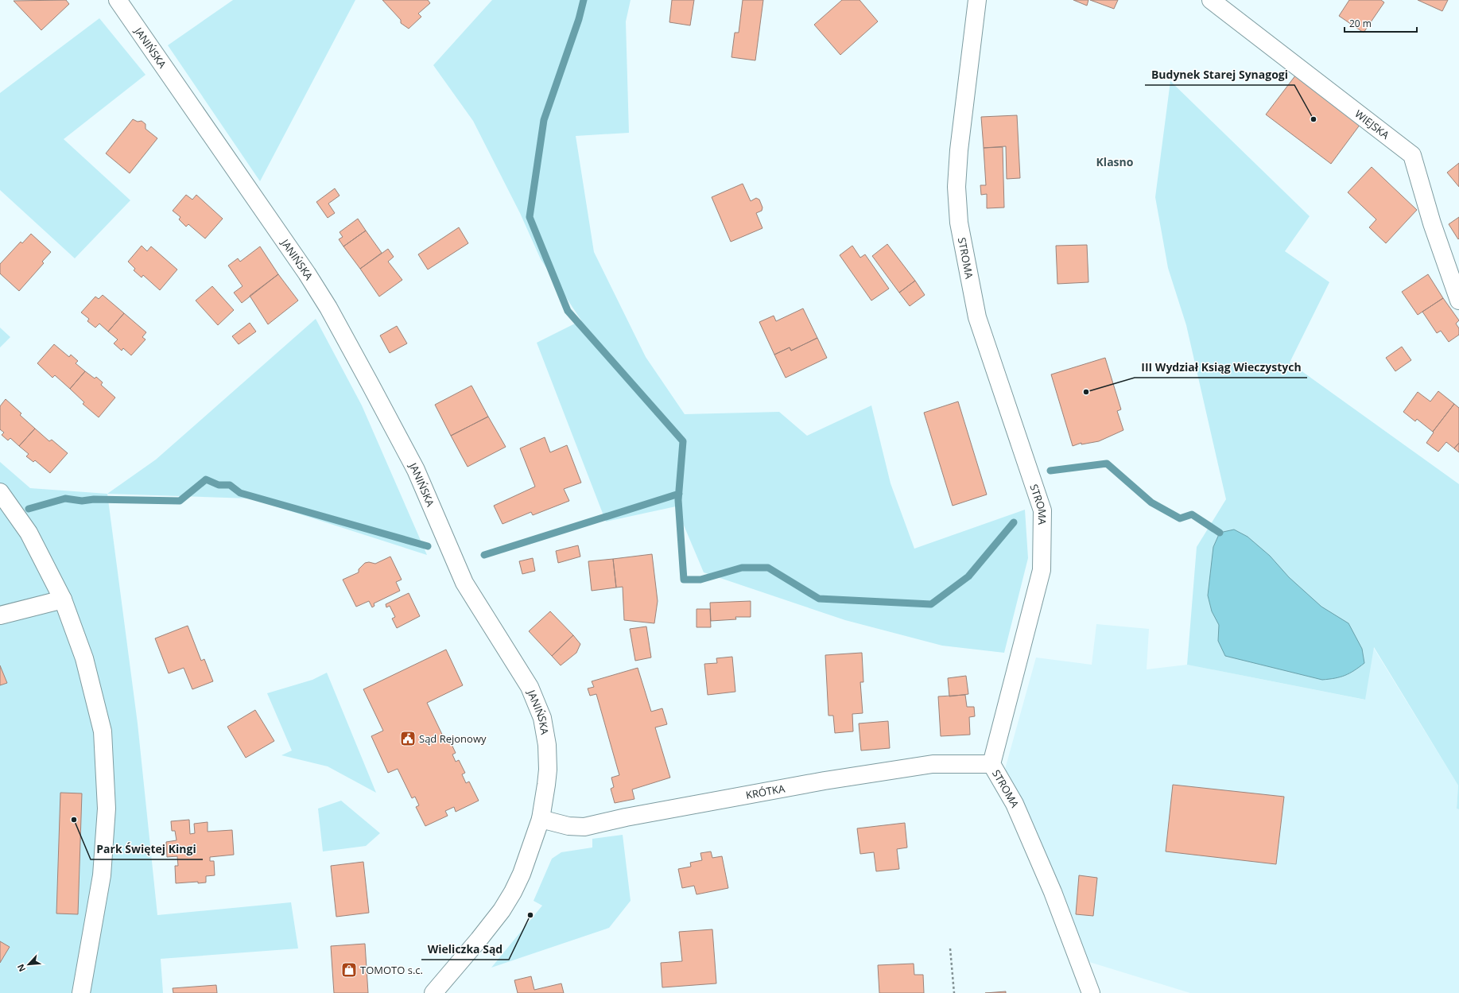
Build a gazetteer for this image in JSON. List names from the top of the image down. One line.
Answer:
{"streets":{"street":["JANIŃSKA","WIEJSKA","STROMA","KRÓTKA"]},"crossings":[["JANIŃSKA","KRÓTKA"],["STROMA","KRÓTKA"]],"districts":["Klasno"],"places":{"other":["Budynek Starej Synagogi","III Wydział Ksiąg Wieczystych","Park Świętej Kingi","Wieliczka Sąd"],"public building":["Sąd Rejonowy"],"shop":["TOMOTO s.c."]},"scale_bar":"20 m","north":"bottom left"}
